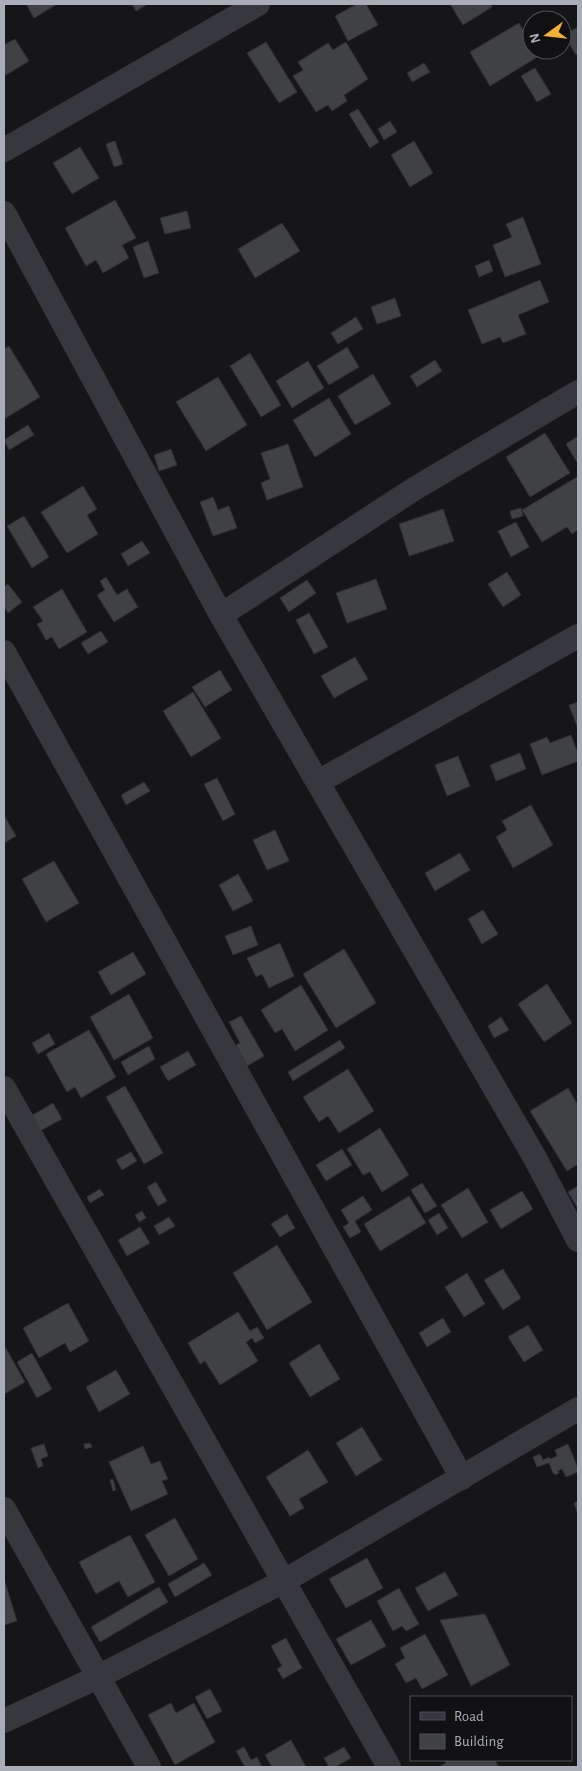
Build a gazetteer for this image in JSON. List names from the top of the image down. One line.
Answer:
{"legend":["Road","Building"],"north":"left"}
